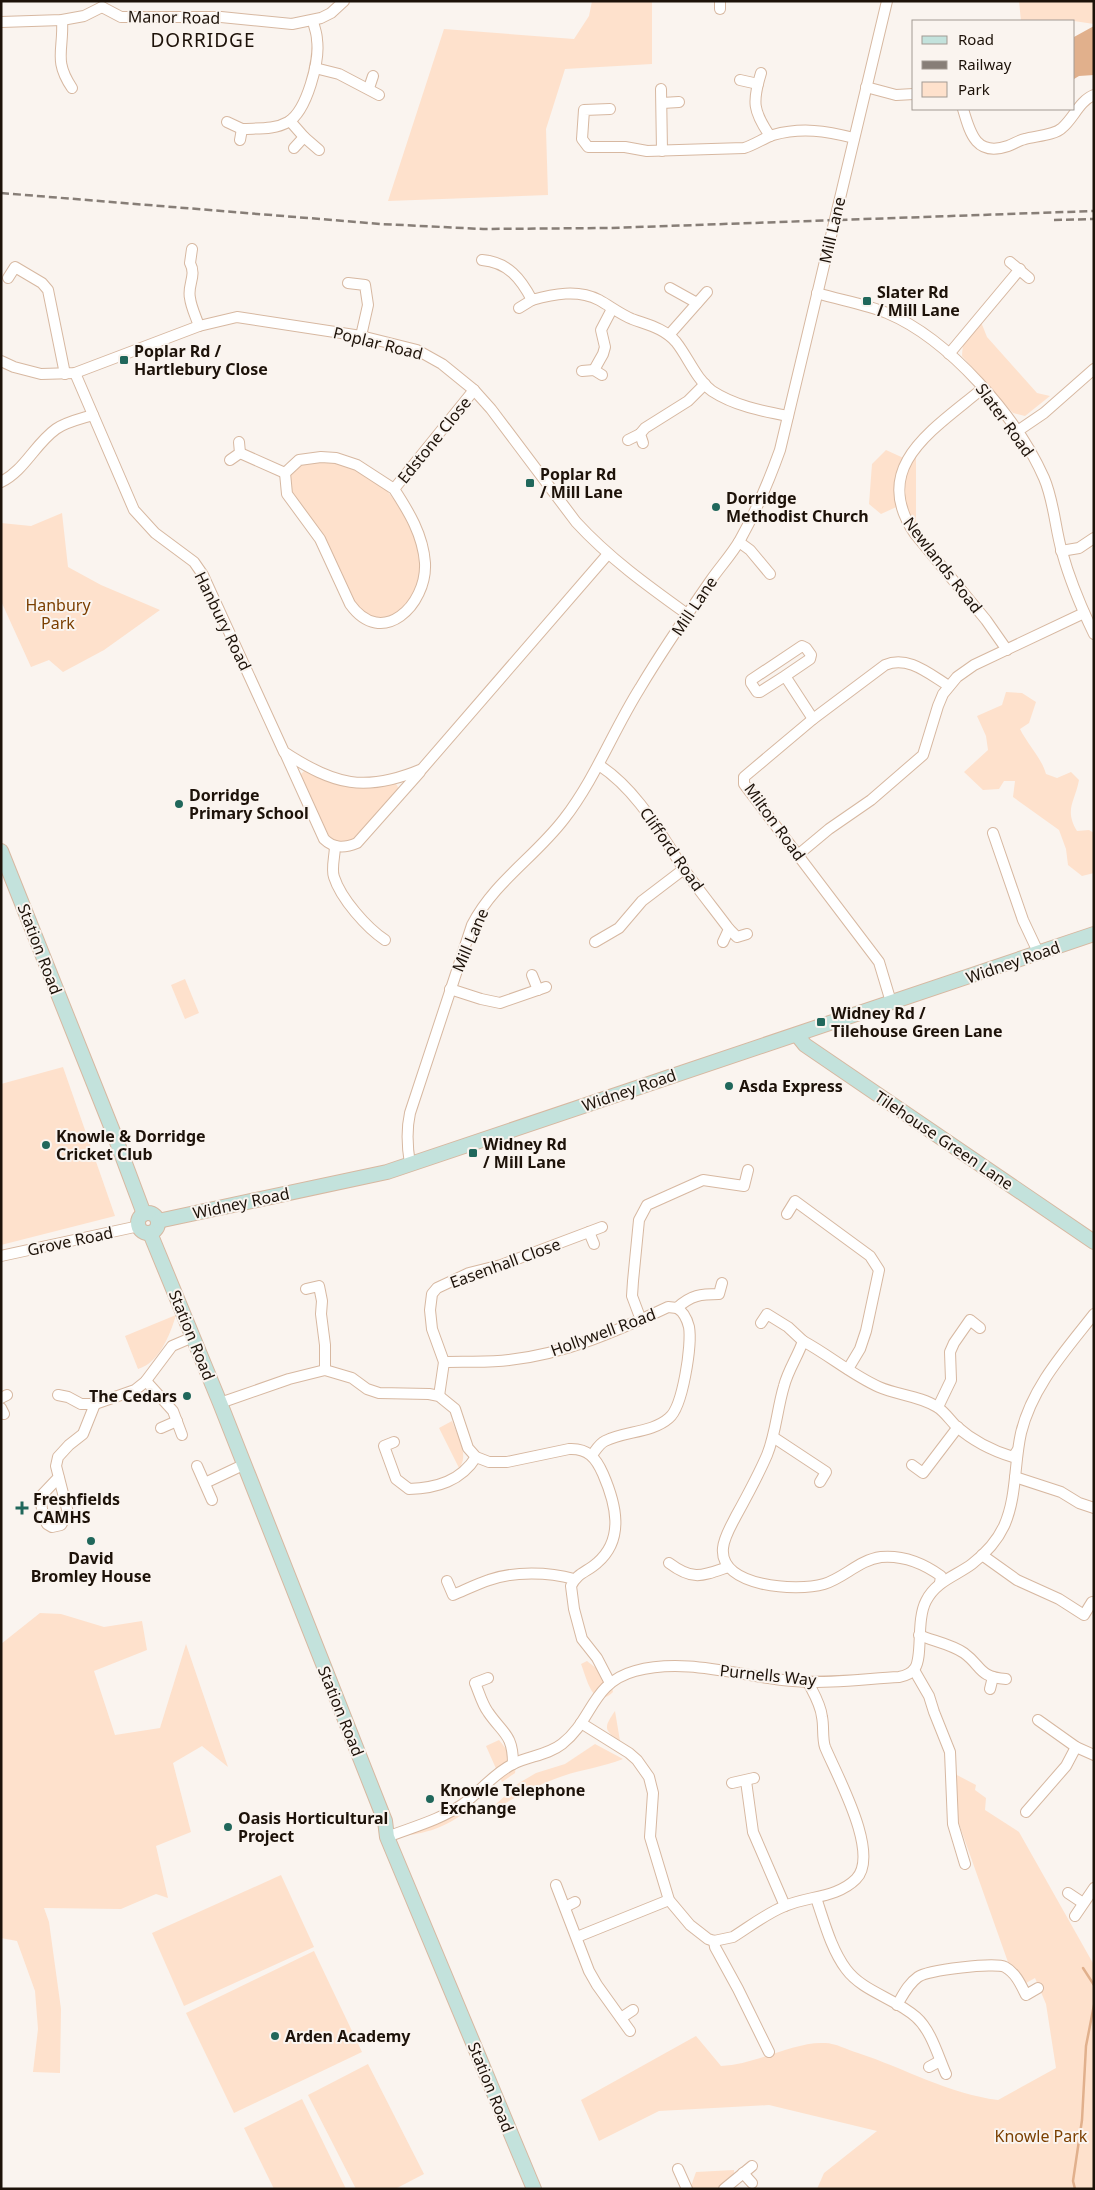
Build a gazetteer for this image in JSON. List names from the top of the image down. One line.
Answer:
{"streets":{"main road":["Station Road","Widney Road","Tilehouse Green Lane"],"street":["Manor Road","Mill Lane","Poplar Road","Slater Road","Edstone Close","Newlands Road","Hanbury Road","Milton Road","Clifford Road","Grove Road","Easenhall Close","Hollywell Road","Purnells Way"]},"crossings":[["Mill Lane","Poplar Road"],["Mill Lane","Slater Road"],["Mill Lane","Clifford Road"],["Mill Lane","Widney Road"],["Poplar Road","Edstone Close"],["Poplar Road","Hanbury Road"],["Slater Road","Newlands Road"],["Milton Road","Widney Road"],["Station Road","Widney Road"],["Station Road","Grove Road"],["Station Road","Purnells Way"],["Widney Road","Tilehouse Green Lane"],["Widney Road","Grove Road"],["Easenhall Close","Hollywell Road"]],"districts":["DORRIDGE"],"parks":["Hanbury Park","Knowle Park"],"places":{"transit":["Slater Rd / Mill Lane","Poplar Rd / Hartlebury Close","Poplar Rd / Mill Lane","Widney Rd / Tilehouse Green Lane","Widney Rd / Mill Lane"],"other":["Dorridge Methodist Church","Dorridge Primary School","Asda Express","Knowle & Dorridge Cricket Club","The Cedars","David Bromley House","Knowle Telephone Exchange","Oasis Horticultural Project","Arden Academy"],"health":["Freshfields CAMHS"]},"legend":["Road","Railway","Park"]}
